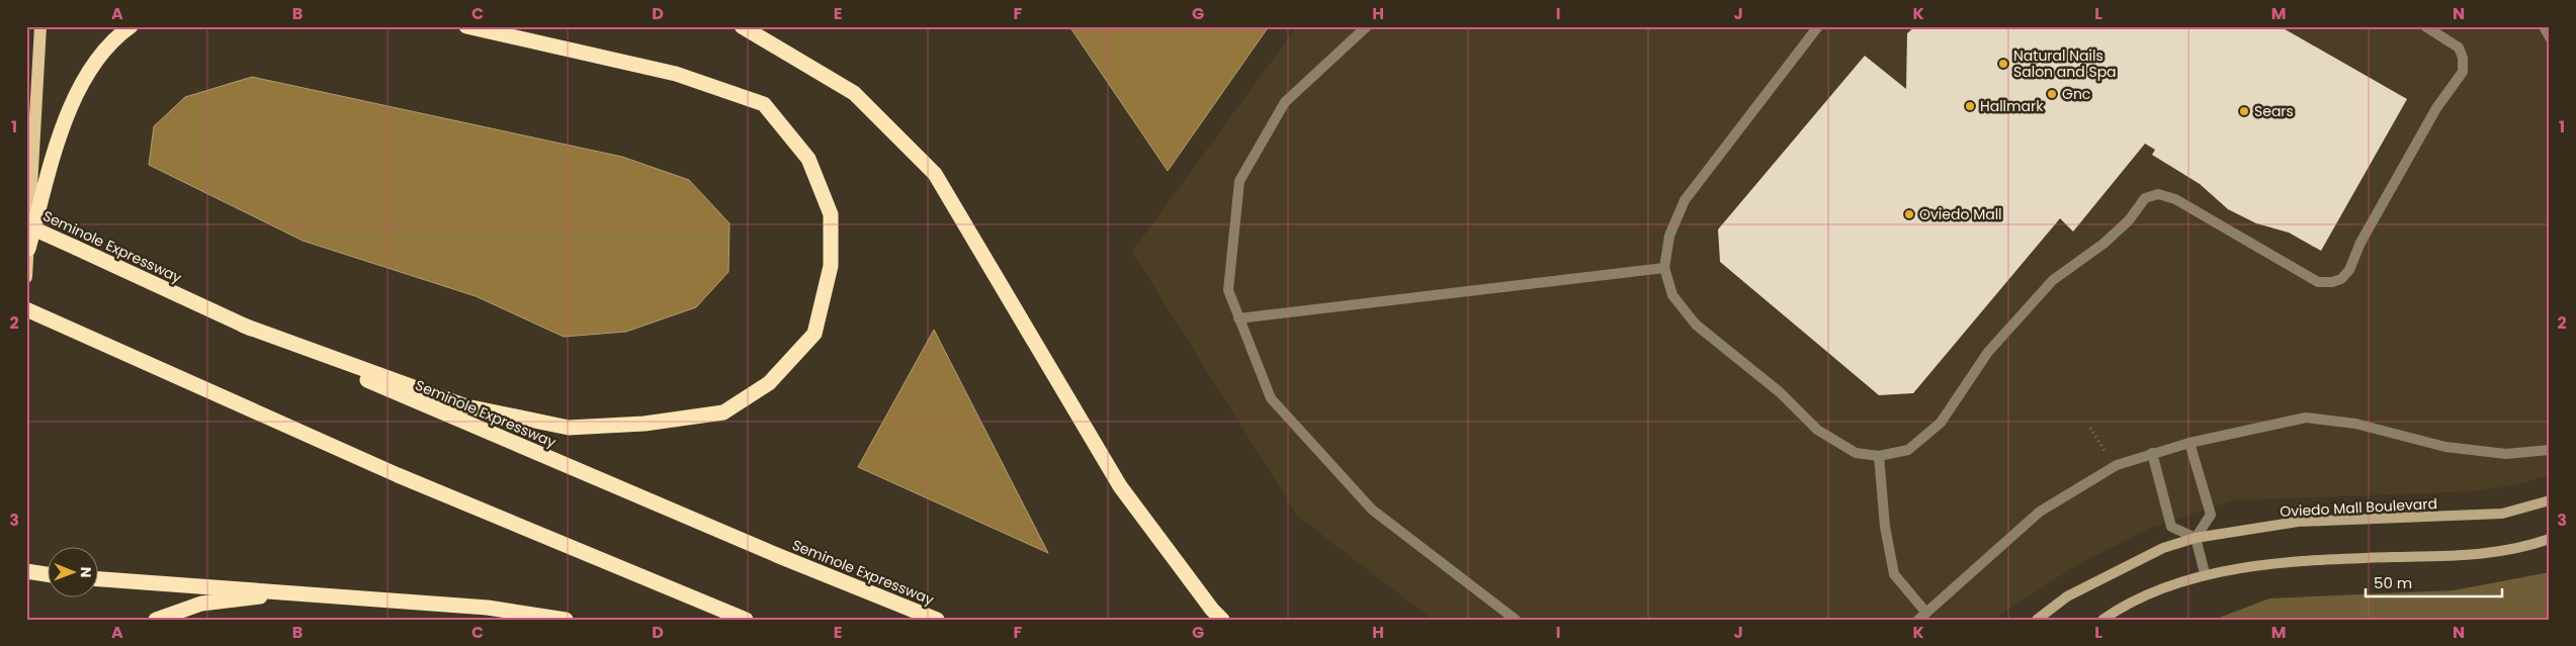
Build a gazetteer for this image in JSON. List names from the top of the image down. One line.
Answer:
{"streets":{"highway":["Seminole Expressway"],"street":["Oviedo Mall Boulevard"]},"places":["Natural Nails Salon and Spa","Gnc","Hallmark","Sears","Oviedo Mall"],"scale_bar":"50 m","north":"right","grid":{"columns":["A","B","C","D","E","F","G","H","I","J","K","L","M","N"],"rows":["1","2","3"]}}
